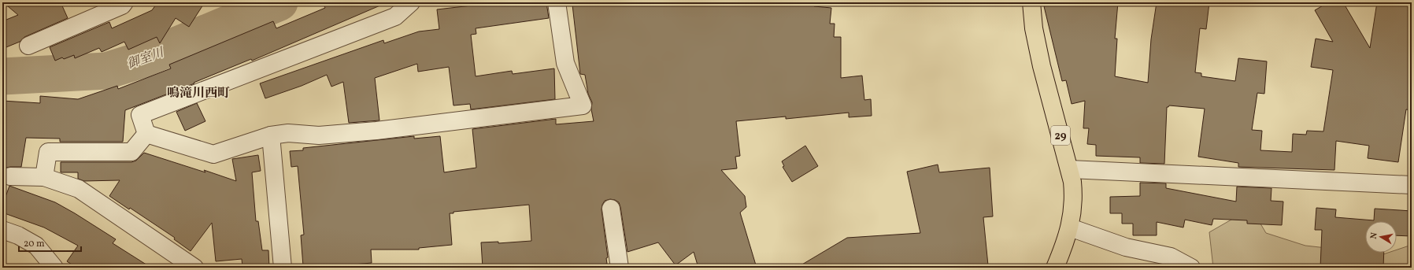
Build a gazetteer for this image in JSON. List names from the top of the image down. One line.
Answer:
{"streets":{"main road":["29"]},"districts":["鳴滝川西町"],"water":["御室川"],"scale_bar":"20 m","north":"left"}
